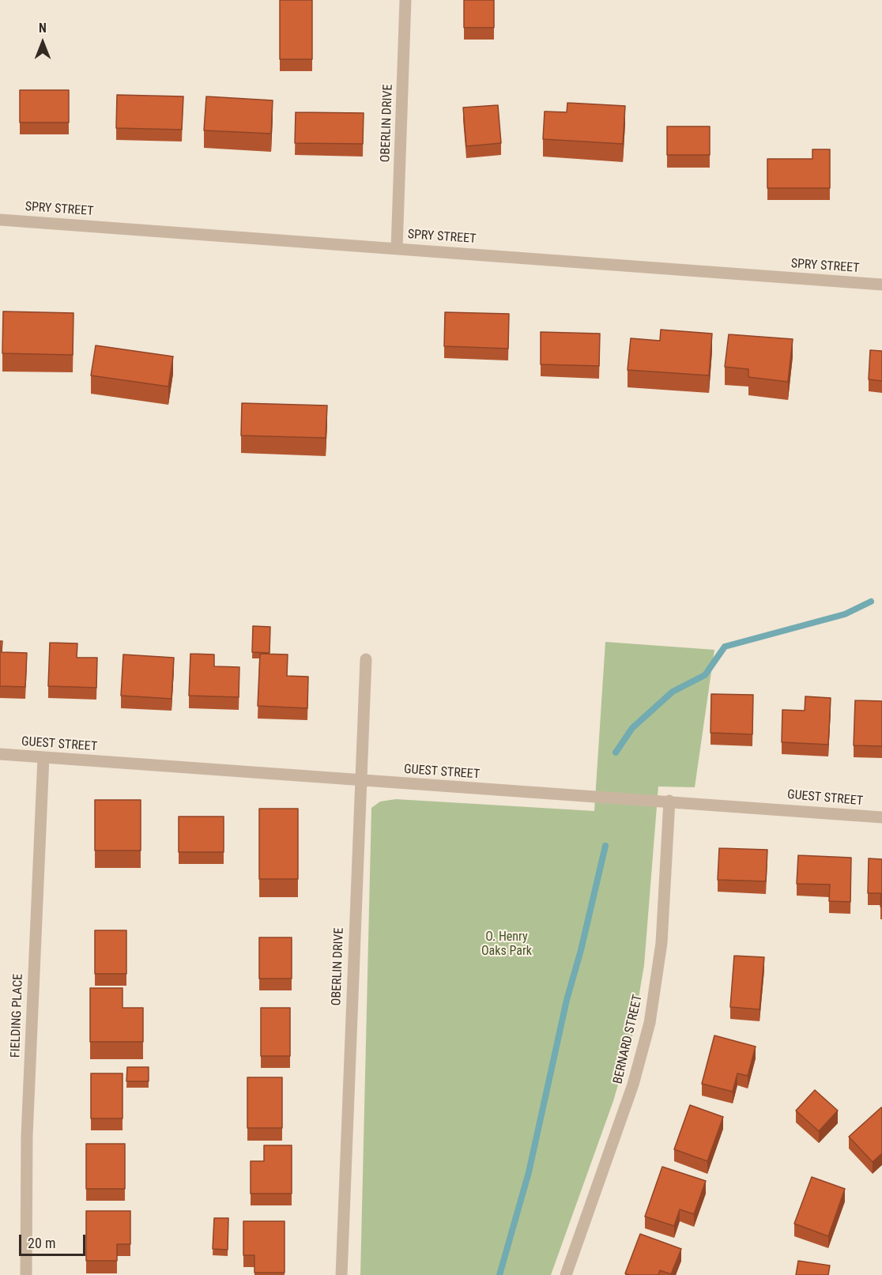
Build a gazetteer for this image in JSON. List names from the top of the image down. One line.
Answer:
{"streets":{"street":["OBERLIN DRIVE","SPRY STREET","GUEST STREET","FIELDING PLACE","BERNARD STREET"]},"crossings":[["OBERLIN DRIVE","SPRY STREET"],["OBERLIN DRIVE","GUEST STREET"],["GUEST STREET","FIELDING PLACE"],["GUEST STREET","BERNARD STREET"]],"parks":["O. Henry Oaks Park"],"scale_bar":"20 m","north":"top"}
